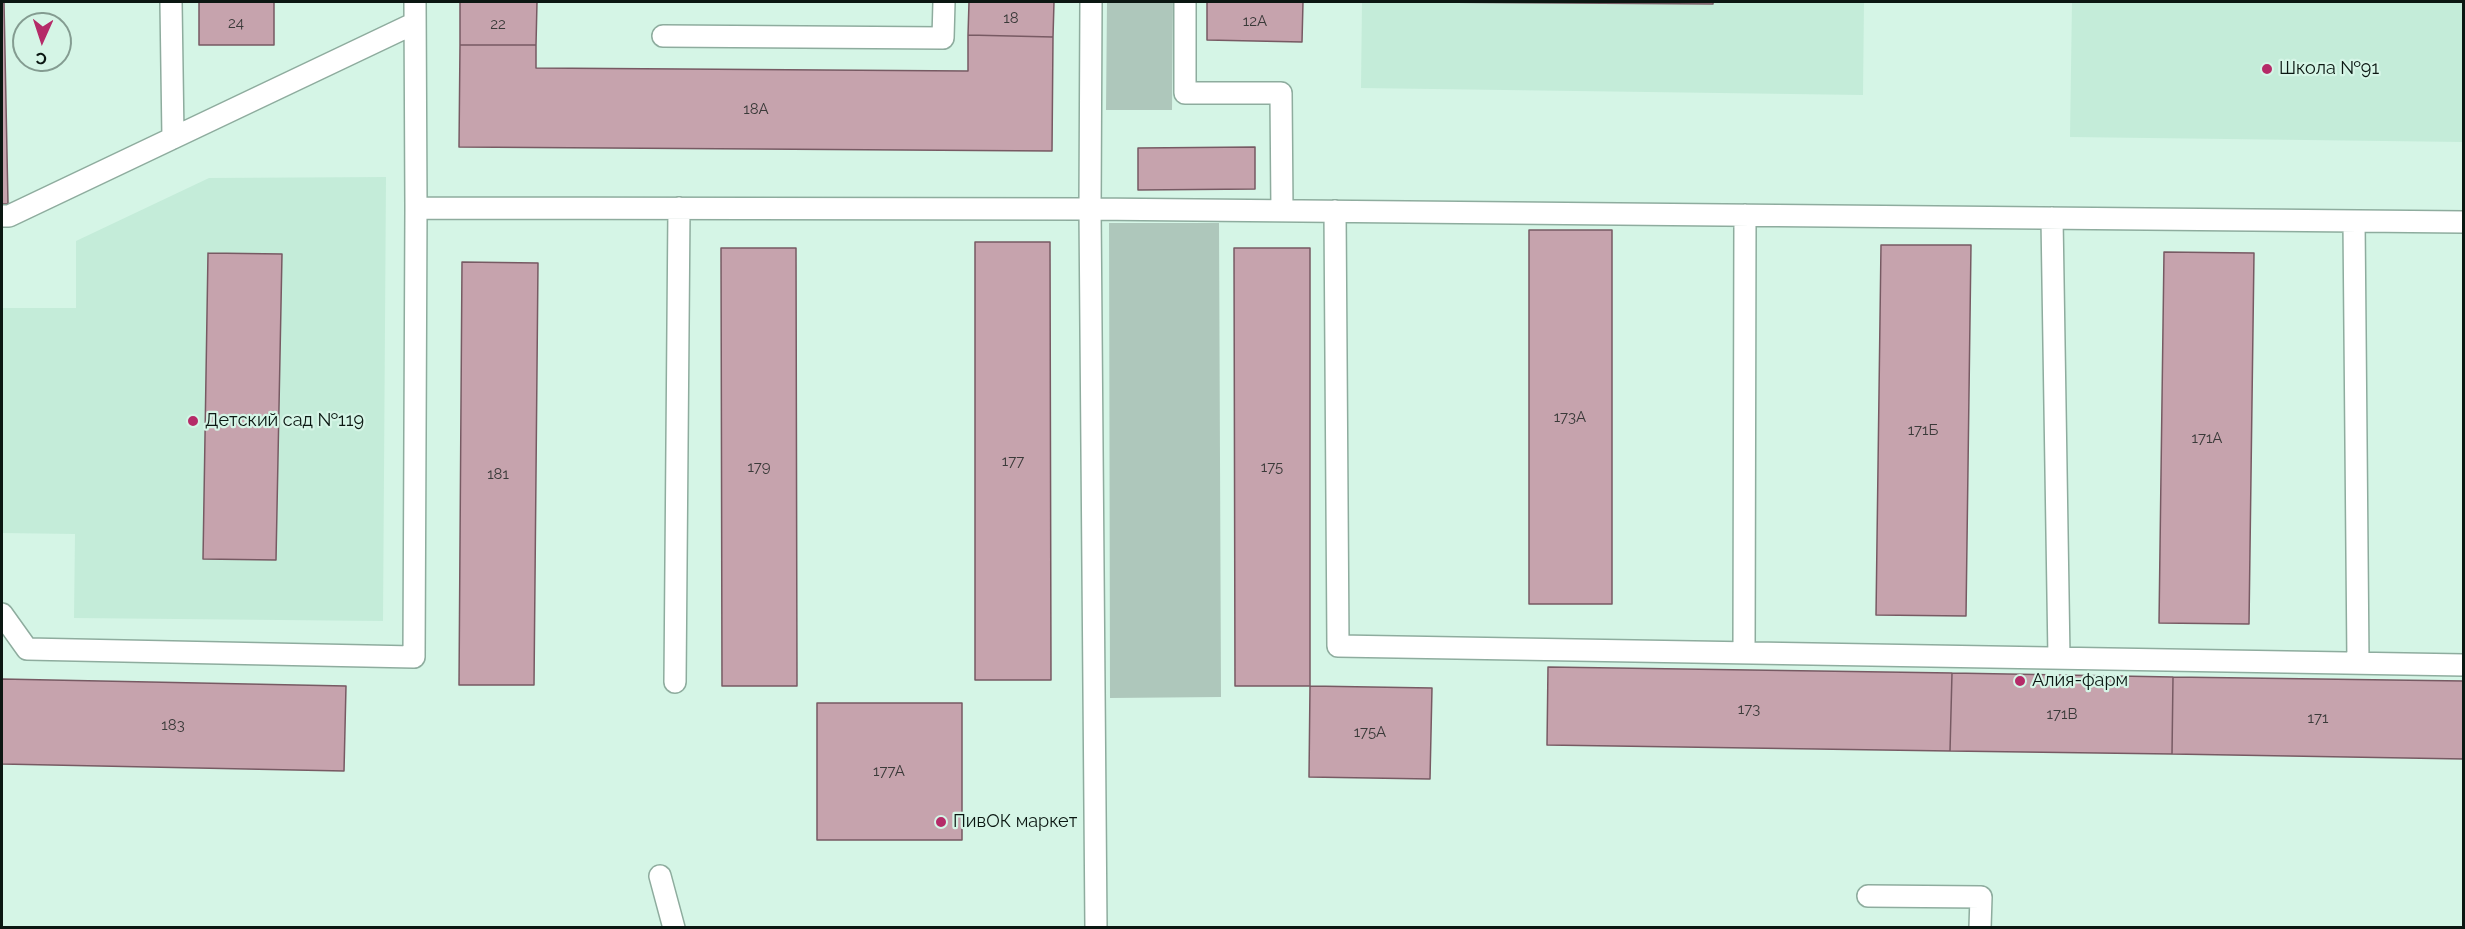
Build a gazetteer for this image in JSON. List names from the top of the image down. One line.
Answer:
{"places":["Школа №91","Детский сад №119","Алия-фарм","ПивОК маркет"],"house_numbers":["18","12А","24","22","18А","173А","171Б","171А","177","179","175","181","173","171В","171","183","175А","177А"],"north":"bottom"}
